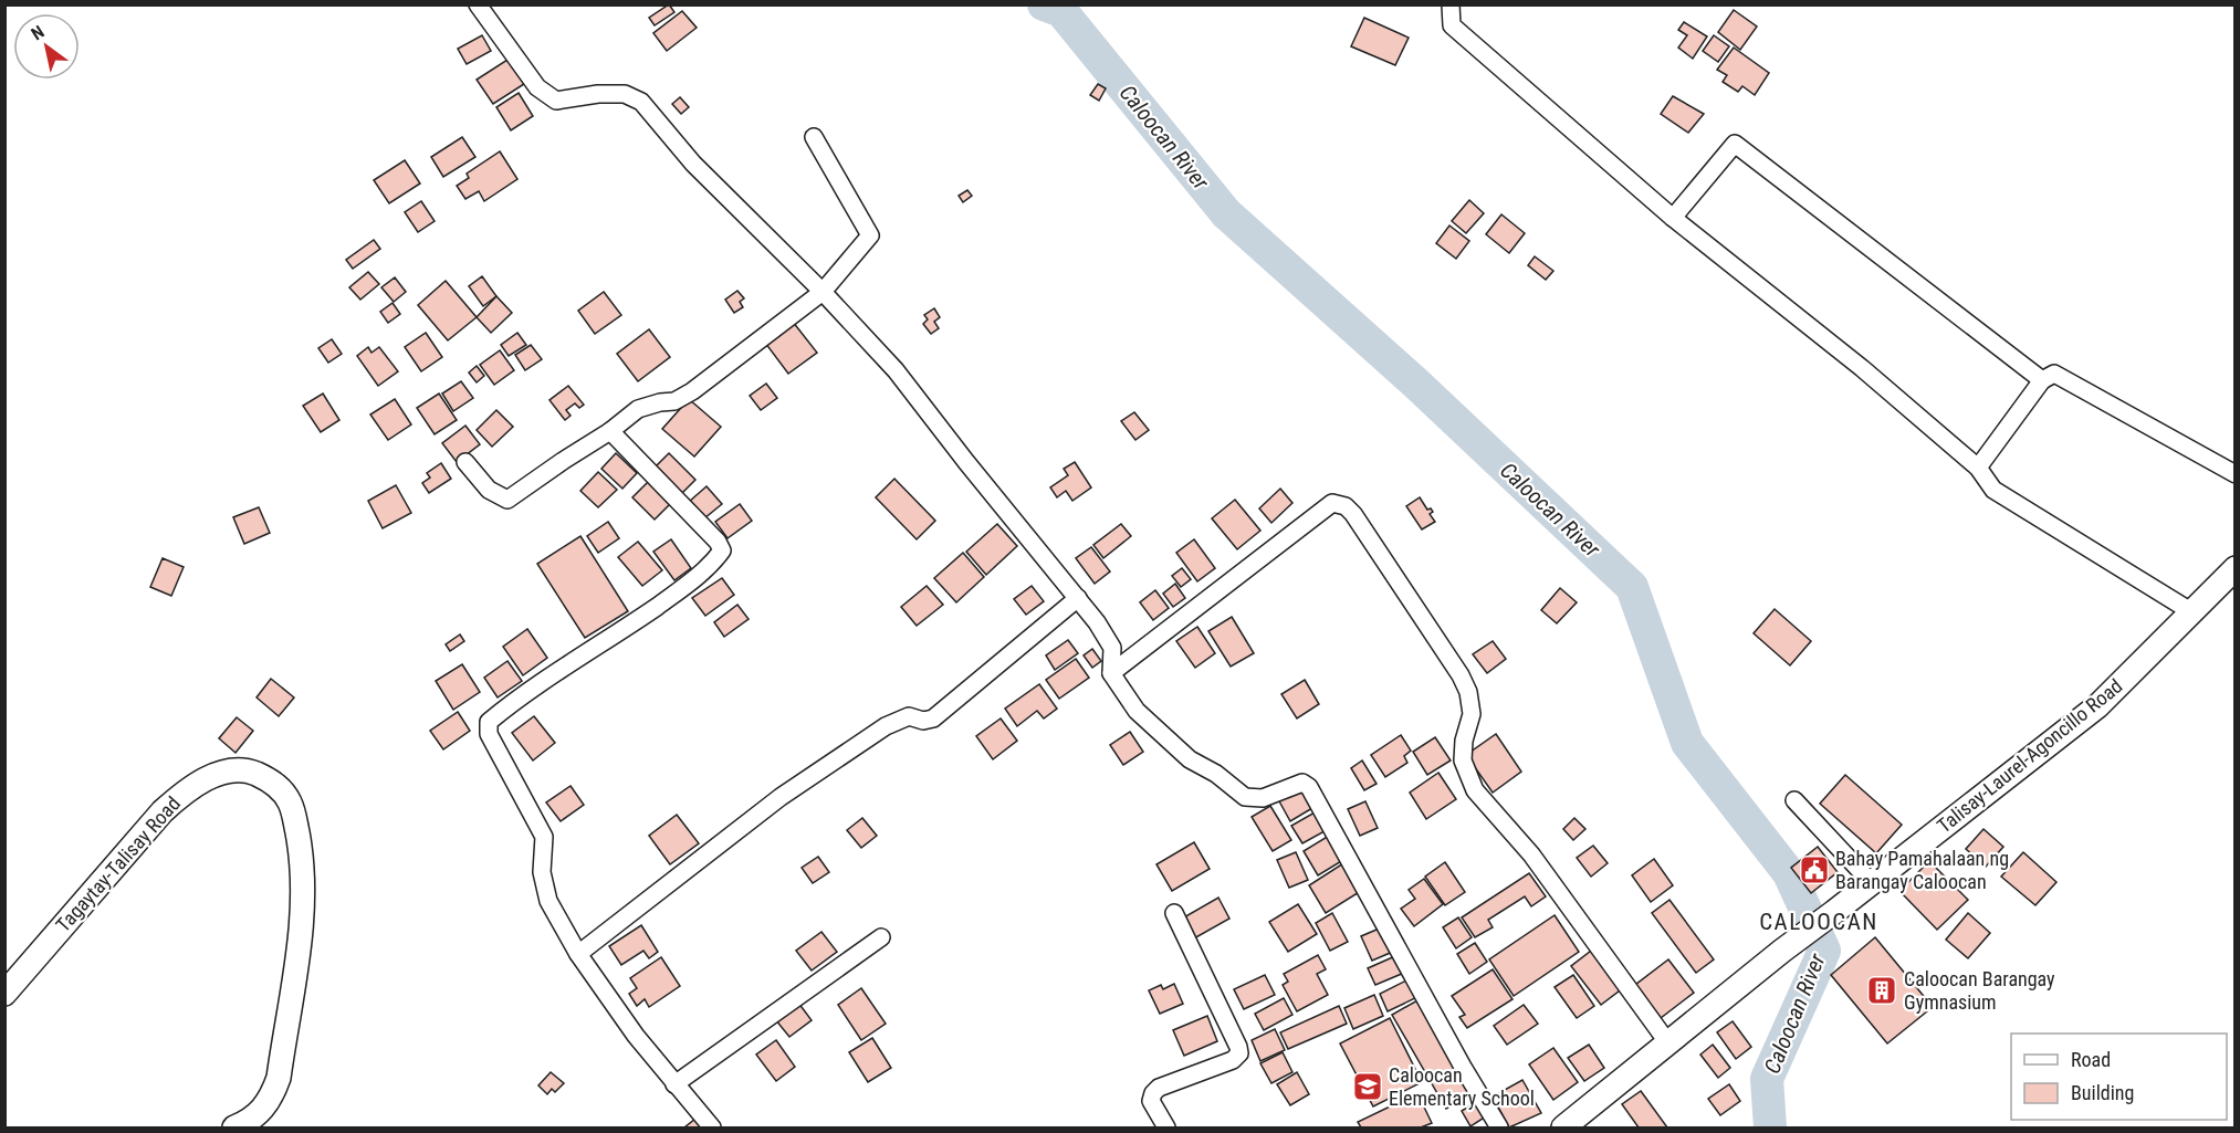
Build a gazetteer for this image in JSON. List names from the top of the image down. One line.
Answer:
{"streets":{"main road":["Talisay-Laurel-Agoncillo Road","Tagaytay-Talisay Road"]},"districts":["CALOOCAN"],"water":["Caloocan River"],"places":{"public building":["Bahay Pamahalaan ng Barangay Caloocan"],"building":["Caloocan Barangay Gymnasium"],"school or university":["Caloocan Elementary School"]},"legend":["Road","Building"],"north":"top left"}
